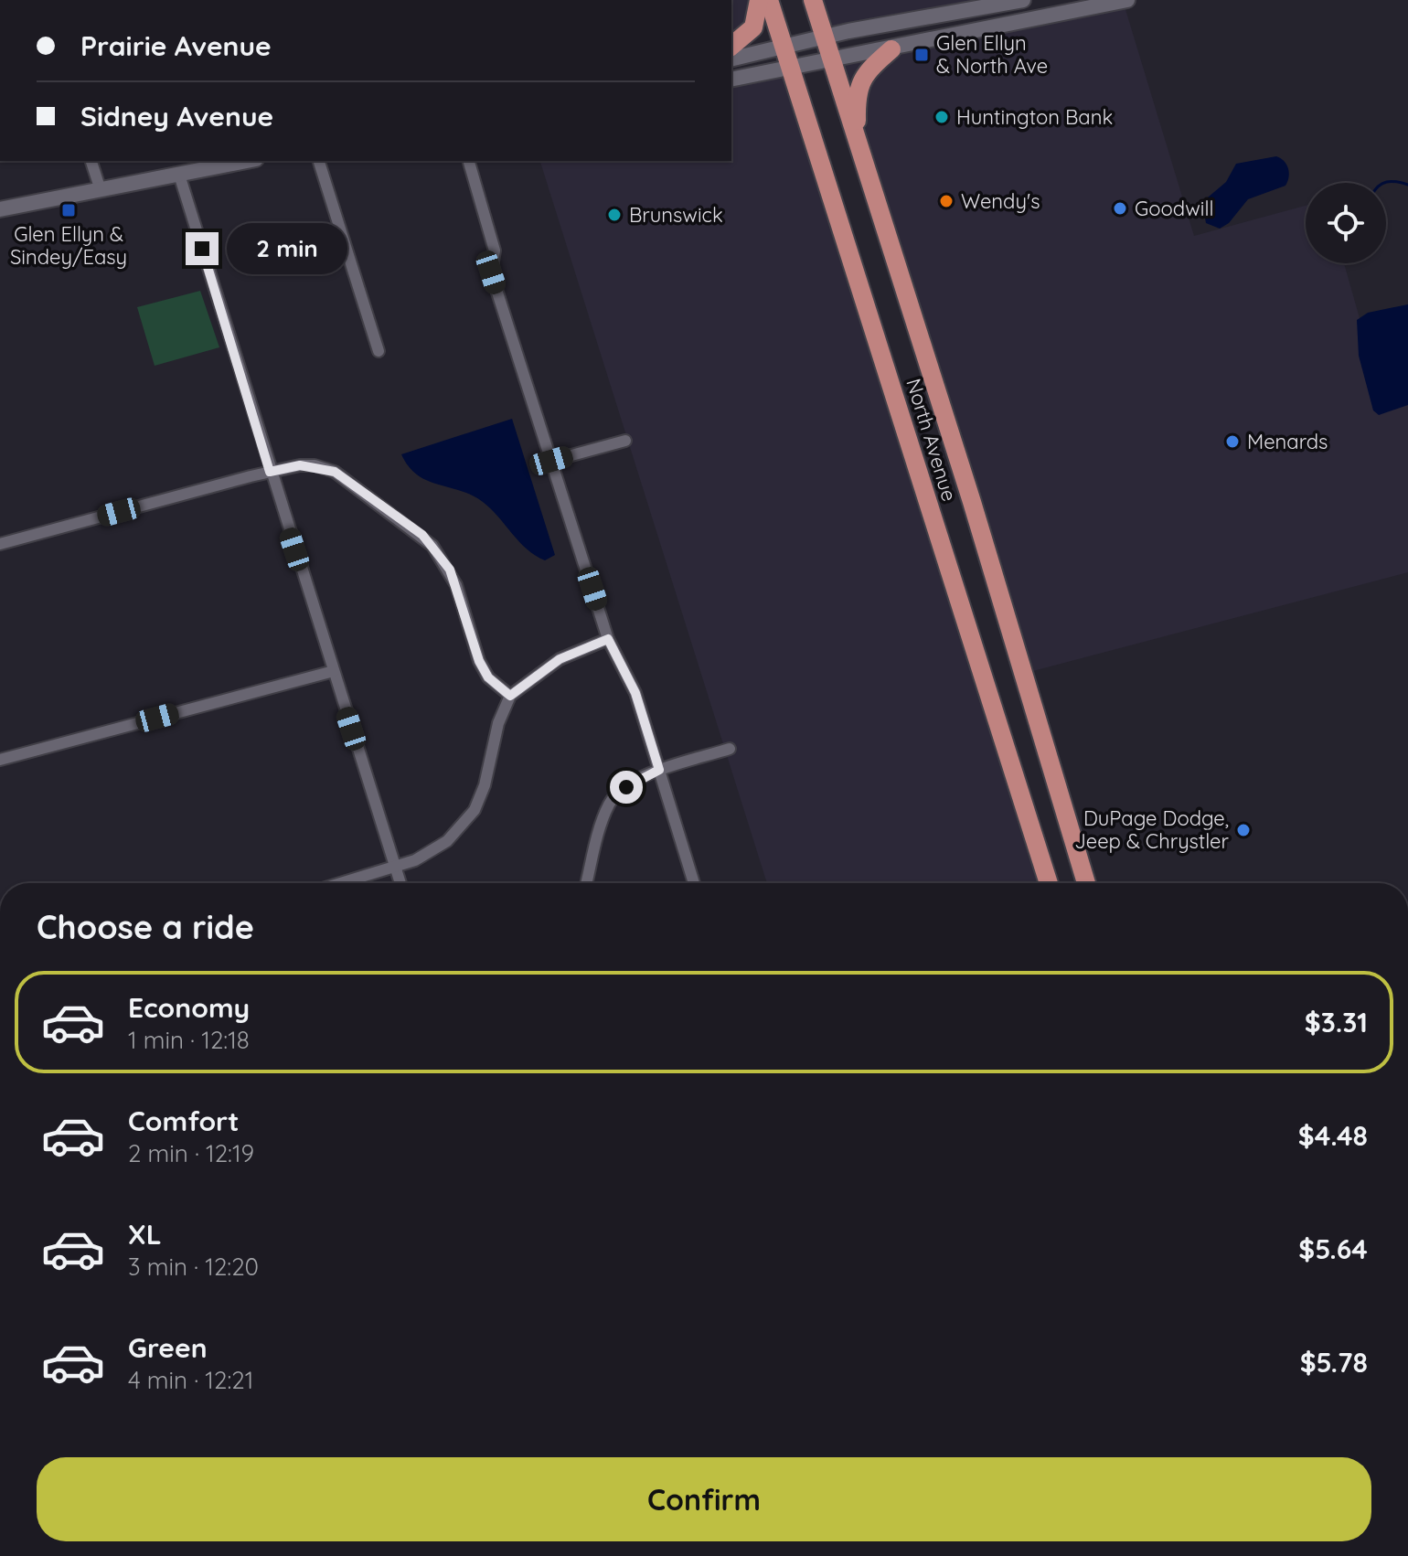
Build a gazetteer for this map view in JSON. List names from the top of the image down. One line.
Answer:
{"streets":{"main road":["North Avenue"]},"places":{"transit":["Glen Ellyn & North Ave","Glen Ellyn & Sindey/Easy"],"other":["Huntington Bank","Wendy's","Goodwill","Brunswick","Menards","DuPage Dodge, Jeep & Chrystler"]},"page":{"banner":["Prairie Avenue","Sidney Avenue"],"bubble":"2 min","heading":"Choose a ride","list":[{"name":"Economy","note":"1 min · 12:18","value":"$3.31"},{"name":"Comfort","note":"2 min · 12:19","value":"$4.48"},{"name":"XL","note":"3 min · 12:20","value":"$5.64"},{"name":"Green","note":"4 min · 12:21","value":"$5.78"}],"buttons":"Confirm"}}
